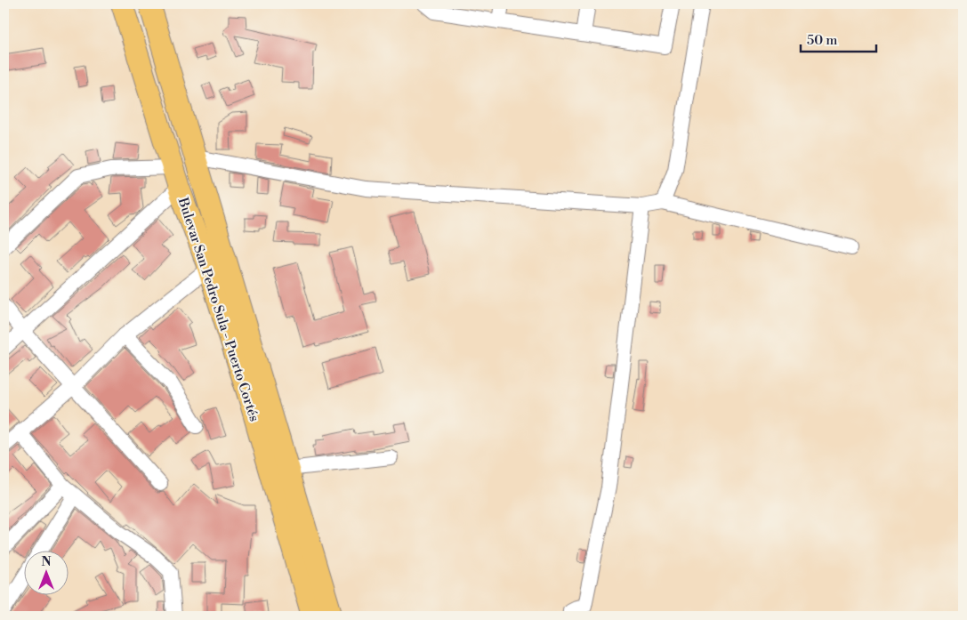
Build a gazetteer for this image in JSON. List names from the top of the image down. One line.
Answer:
{"streets":{"highway":["Bulevar San Pedro Sula - Puerto Cortés"]},"scale_bar":"50 m","north":"top"}
